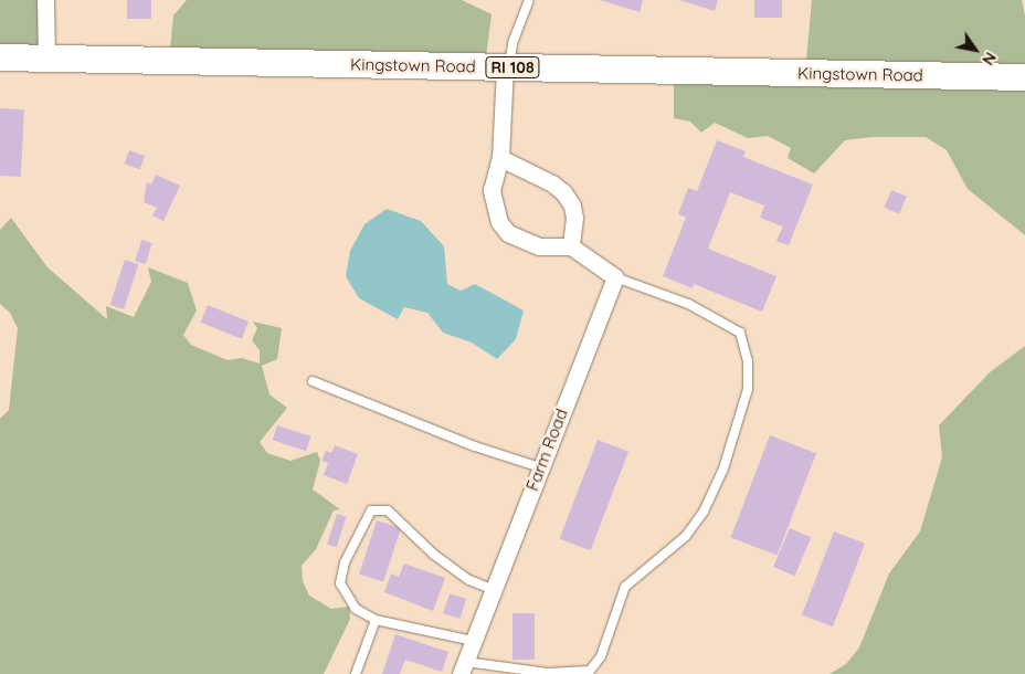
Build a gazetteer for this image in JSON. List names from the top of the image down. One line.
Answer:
{"streets":{"main road":["Kingstown Road","RI 108"],"street":["Farm Road"]},"north":"bottom right"}
